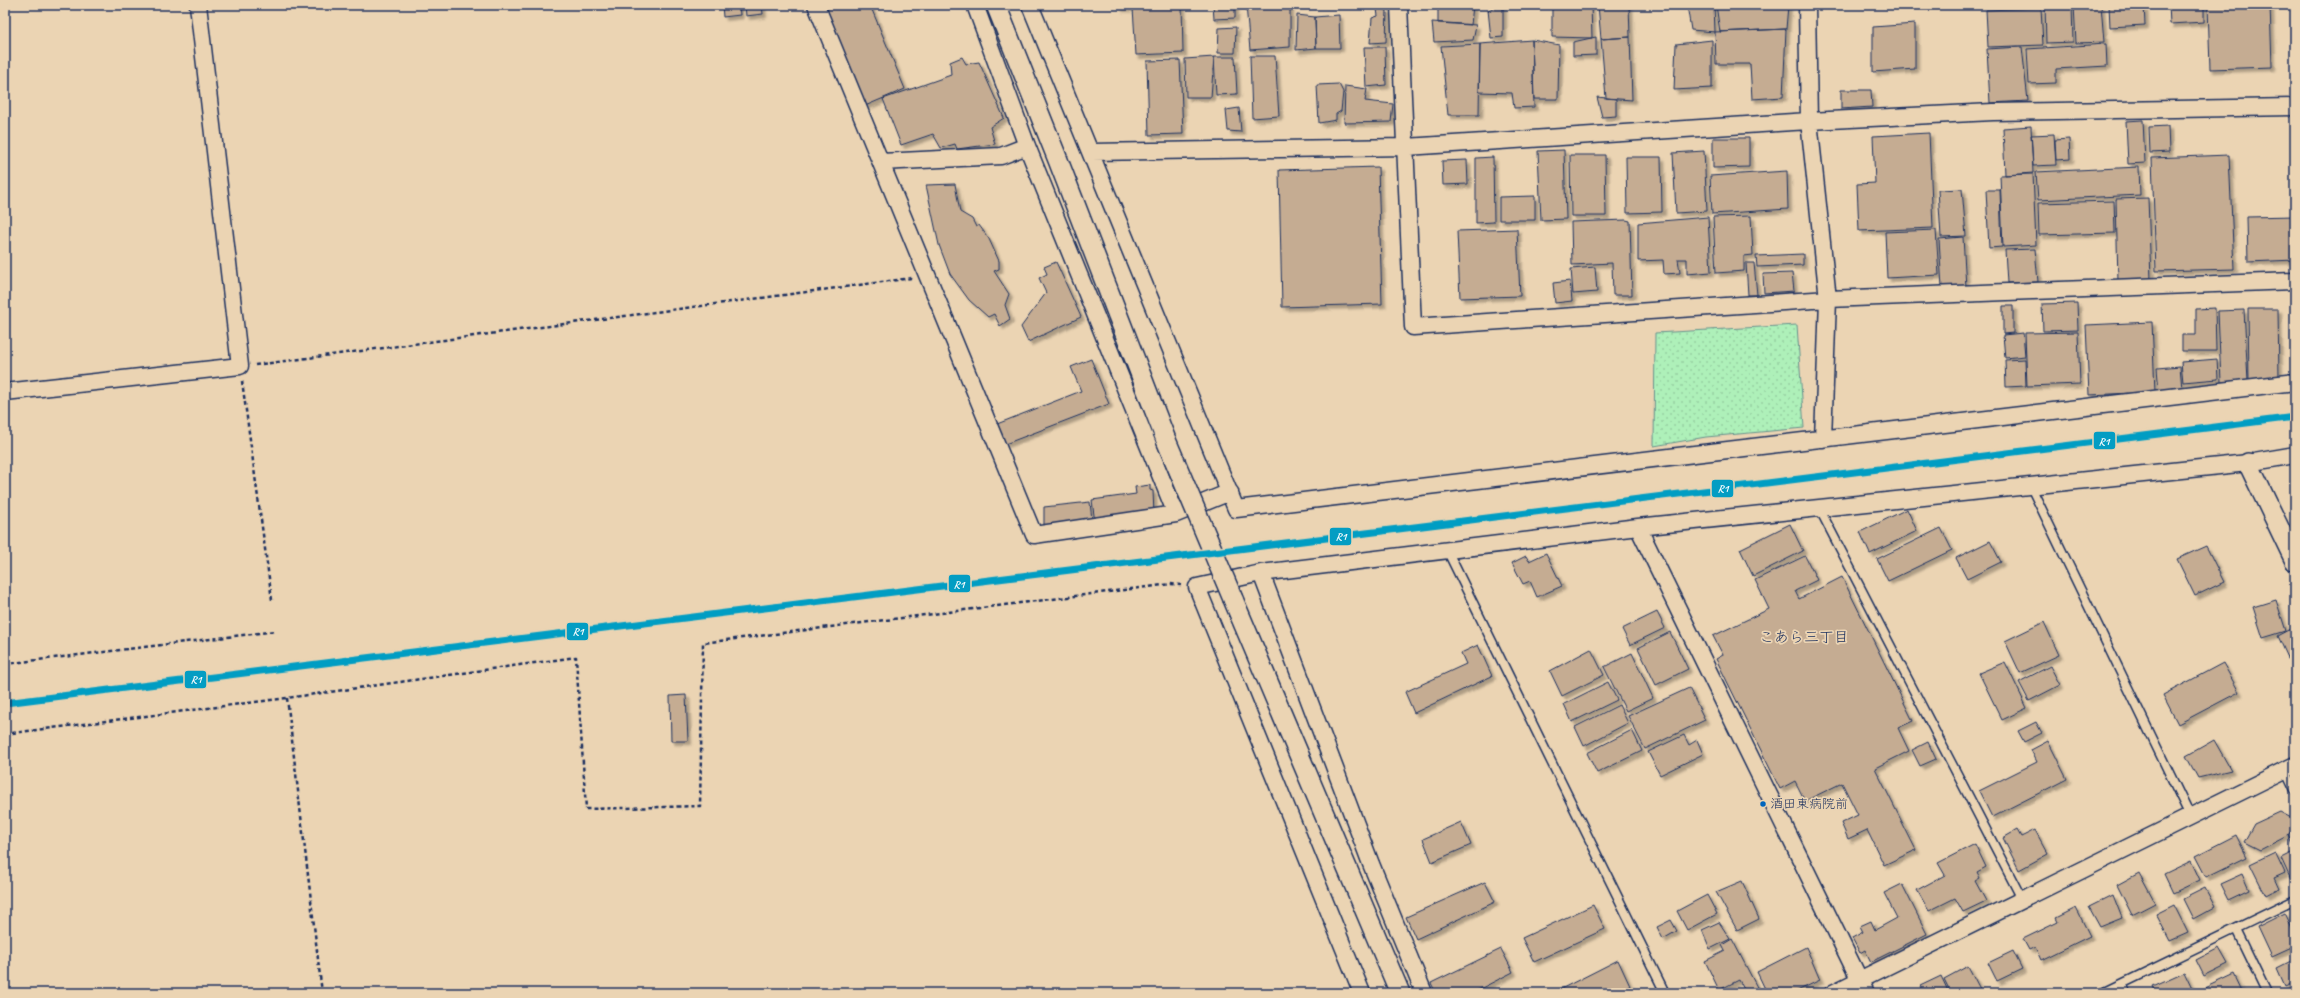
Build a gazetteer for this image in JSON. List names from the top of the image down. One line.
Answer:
{"districts":["こあら三丁目"],"places":["酒田東病院前"],"lines":["transit line R1"]}
